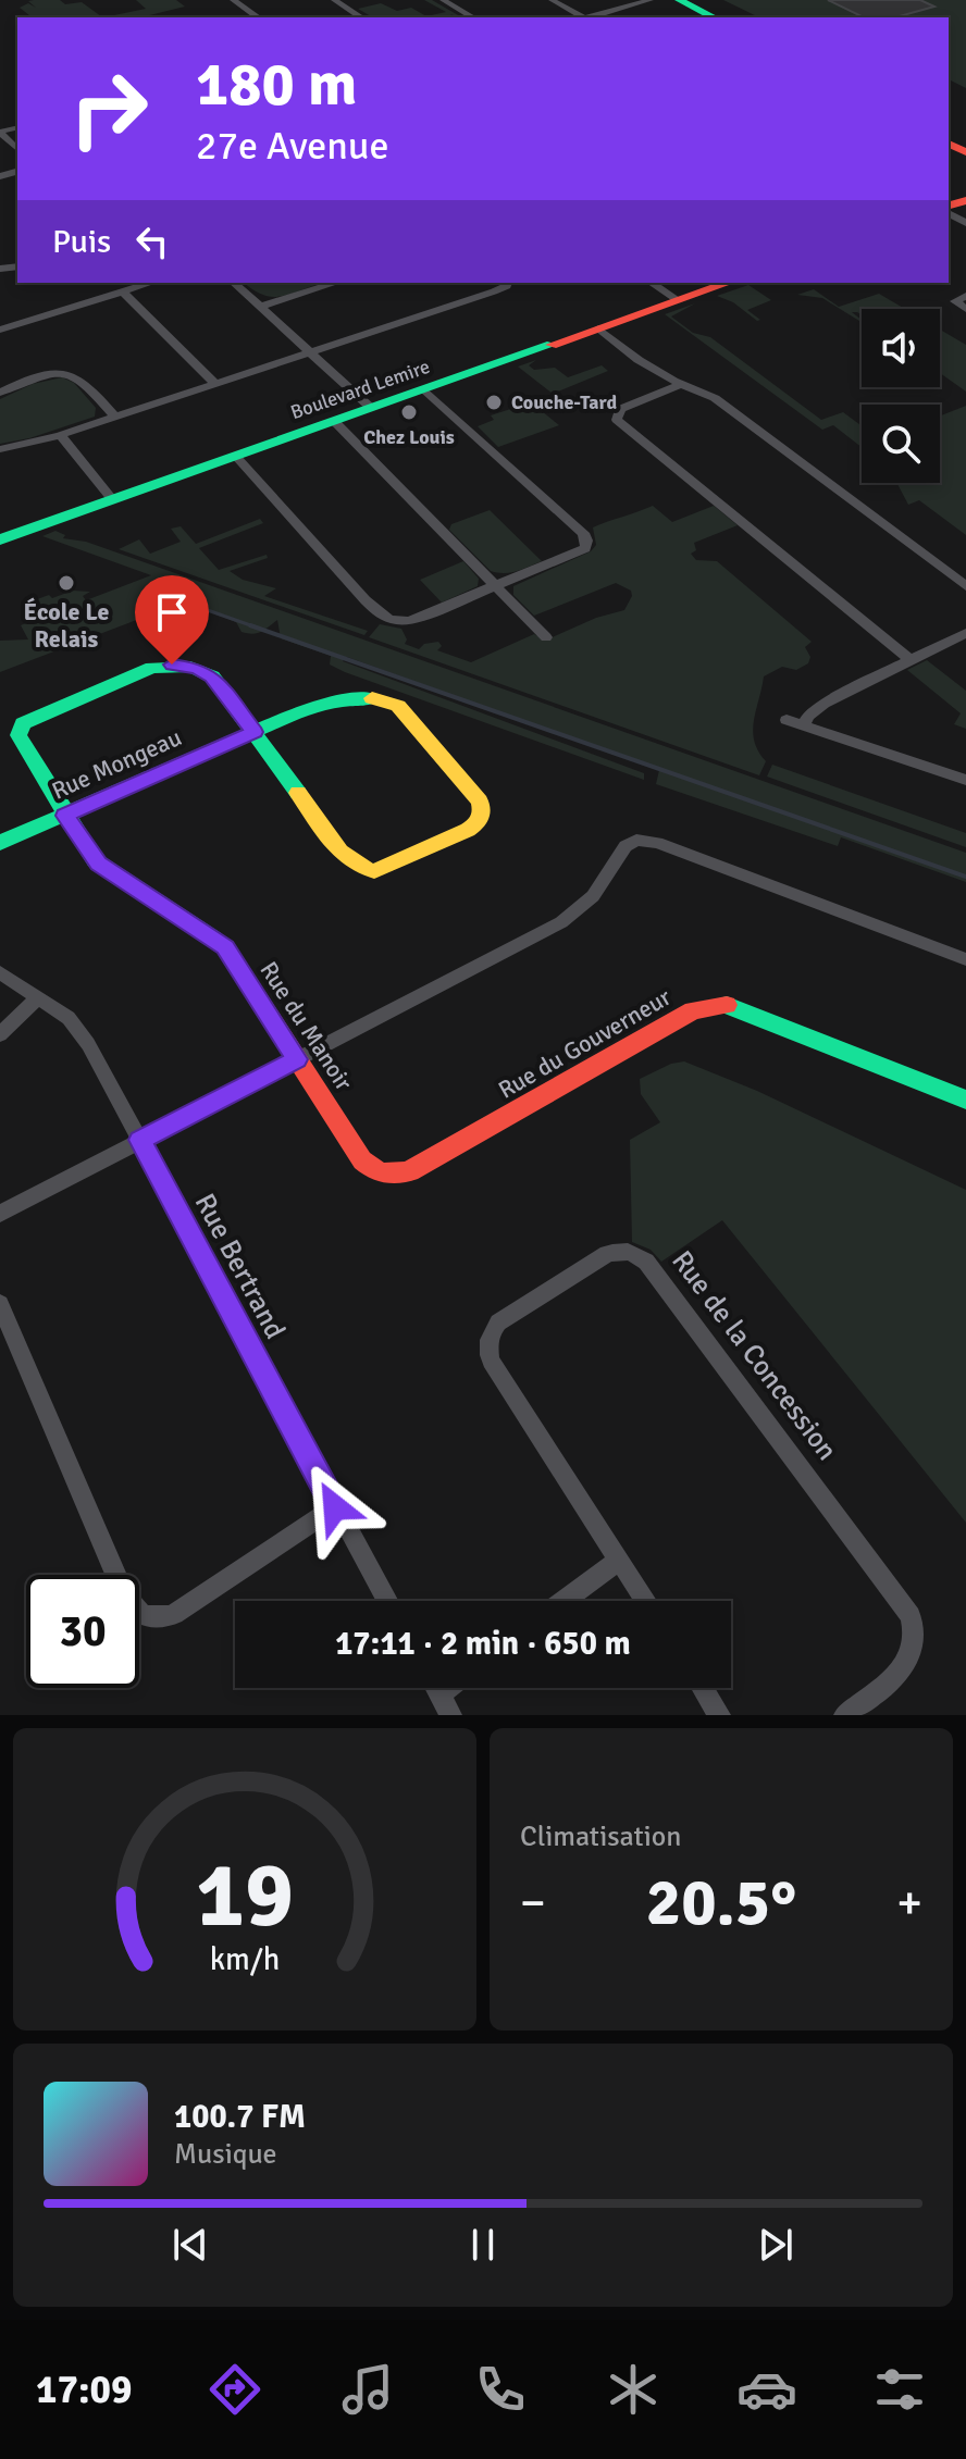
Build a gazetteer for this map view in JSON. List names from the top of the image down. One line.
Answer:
{"streets":{"street":["Boulevard Lemire","Rue Mongeau","Rue du Manoir","Rue du Gouverneur","Rue Bertrand","Rue de la Concession"]},"crossings":[["Rue Mongeau","Rue du Manoir"],["Rue du Manoir","Rue du Gouverneur"]],"places":["Couche-Tard","Chez Louis","École Le Relais"],"page":{"turn":["180 m","27e Avenue"],"then":"Puis","limit":"30","trip":"17:11 · 2 min · 650 m","tile":"Climatisation","heat":["−","20.5°","+"],"song":["100.7 FM","Musique"],"tabs":"17:09","gauge":["19","km/h"]}}
